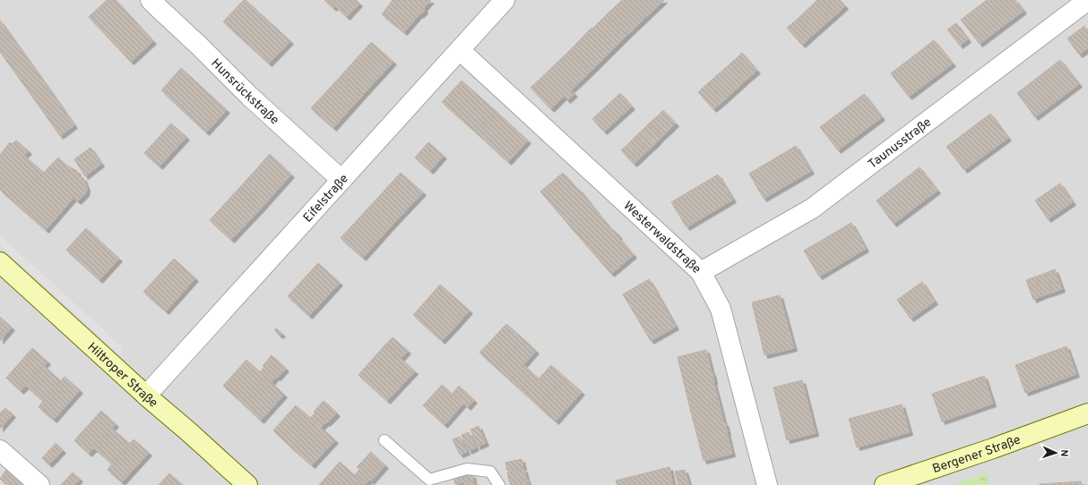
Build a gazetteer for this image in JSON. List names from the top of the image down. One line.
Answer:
{"streets":{"street":["Hunsrückstraße","Taunusstraße","Eifelstraße","Westerwaldstraße","Hiltroper Straße","Bergener Straße"]},"crossings":[["Hunsrückstraße","Eifelstraße"],["Taunusstraße","Westerwaldstraße"],["Eifelstraße","Westerwaldstraße"],["Eifelstraße","Hiltroper Straße"]],"north":"right"}
